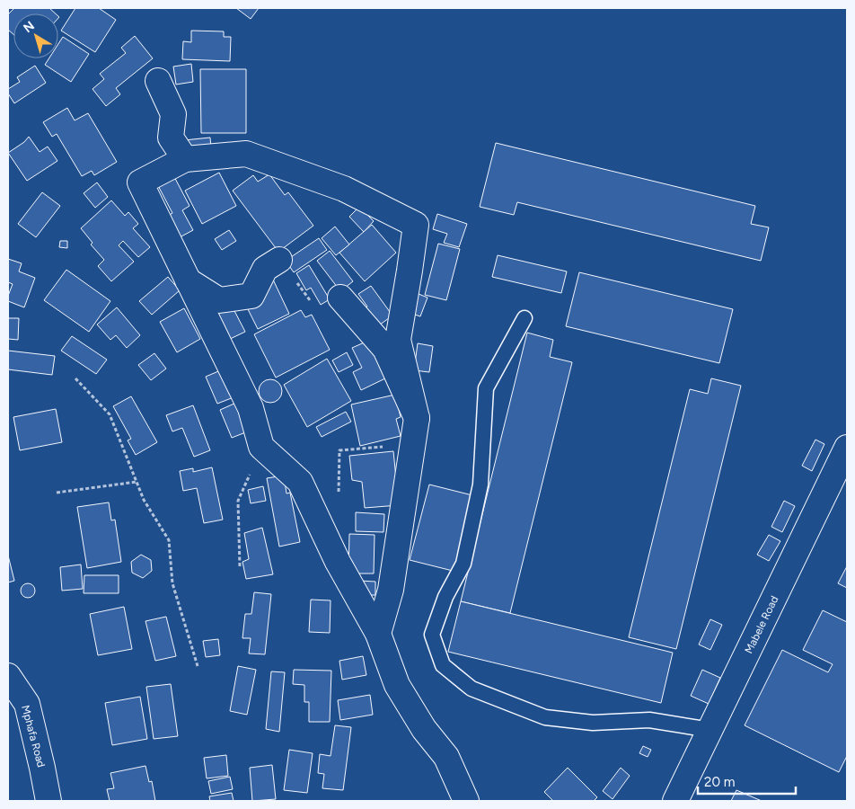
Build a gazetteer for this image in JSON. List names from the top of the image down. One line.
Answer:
{"streets":{"street":["Mabele Road","Mphafa Road"]},"scale_bar":"20 m","north":"top left"}
